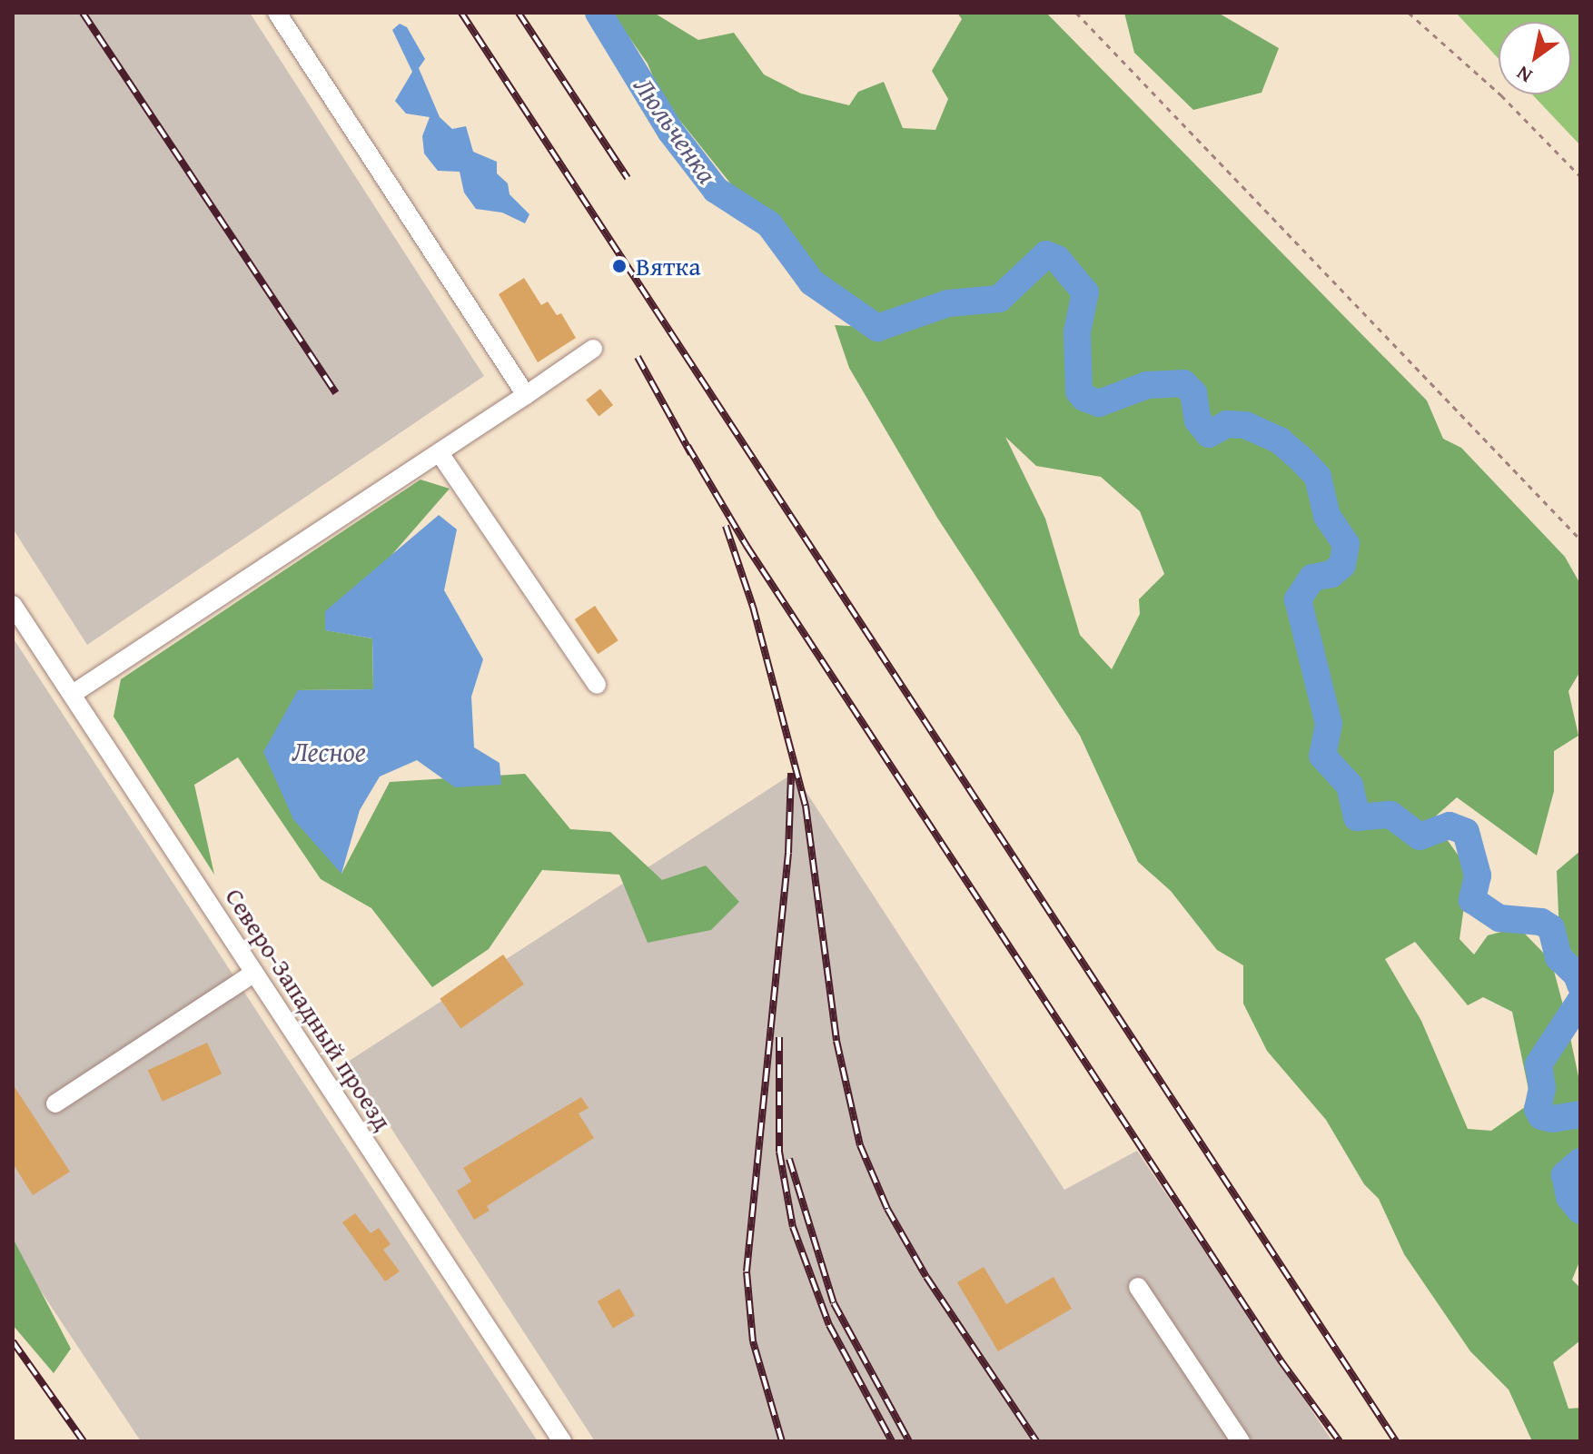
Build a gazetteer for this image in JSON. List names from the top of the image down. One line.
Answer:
{"streets":{"street":["Северо-Западный проезд"]},"water":["Люльченка","Лесное"],"places":["Вятка"],"north":"bottom left"}
